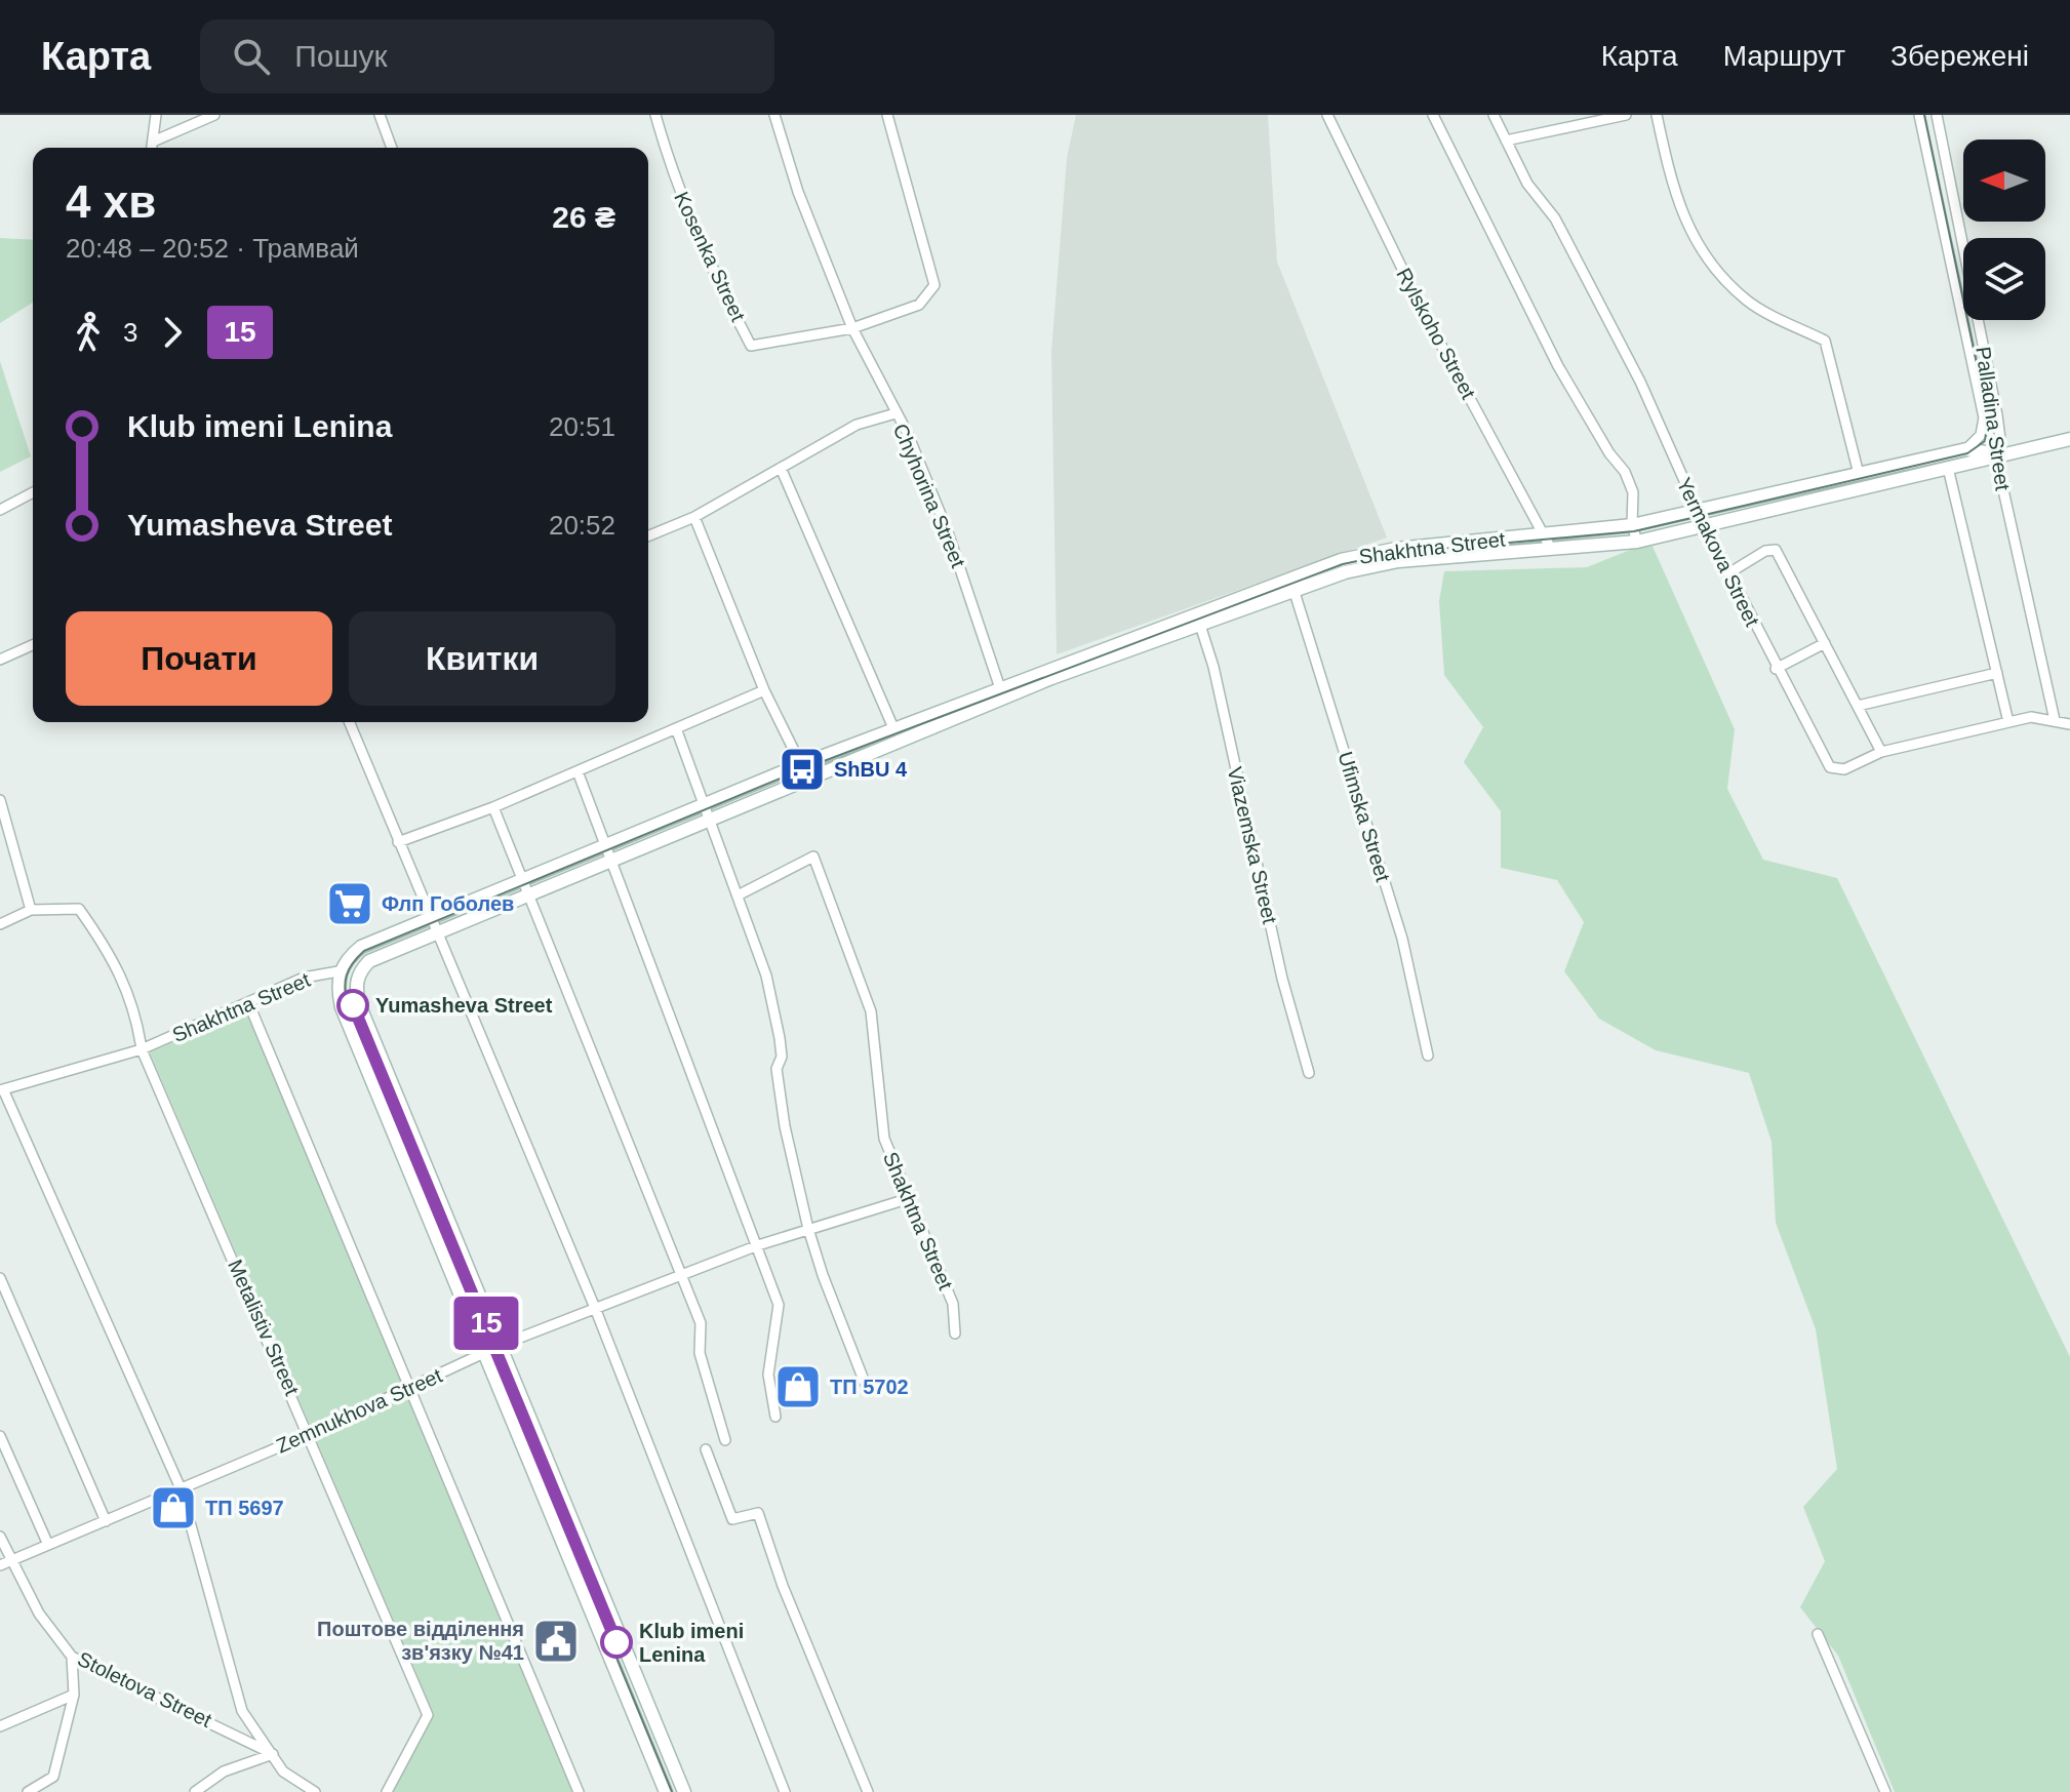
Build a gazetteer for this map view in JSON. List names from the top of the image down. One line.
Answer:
{"streets":{"main road":["Shakhtna Street"],"street":["Kosenka Street","Rylskoho Street","Palladina Street","Chyhorina Street","Yermakova Street","Ufimska Street","Viazemska Street","Metalistiv Street","Zemnukhova Street","Stoletova Street"]},"crossings":[["Rylskoho Street","Shakhtna Street"],["Palladina Street","Shakhtna Street"],["Palladina Street","Yermakova Street"],["Chyhorina Street","Shakhtna Street"],["Shakhtna Street","Yermakova Street"],["Shakhtna Street","Ufimska Street"],["Shakhtna Street","Viazemska Street"],["Shakhtna Street","Metalistiv Street"],["Shakhtna Street","Zemnukhova Street"],["Metalistiv Street","Zemnukhova Street"],["Zemnukhova Street","Stoletova Street"]],"places":{"bus stop":["ShBU 4"],"supermarket":["Флп Гоболев"],"other":["Yumasheva Street","Klub imeni Lenina"],"shop":["ТП 5702","ТП 5697"],"public building":["Поштове відділення зв'язку №41"]},"lines":["tram line 15"],"north":"left","page":{"header":"Карта","search":"Пошук","nav":["Карта","Маршрут","Збережені"],"on_map":"15","heading":["4 хв","20:48 – 20:52 · Трамвай","26 ₴"],"legs":["3","15"],"list":[{"name":"Klub imeni Lenina","value":"20:51"},{"name":"Yumasheva Street","value":"20:52"}],"buttons":["Почати","Квитки"]}}
